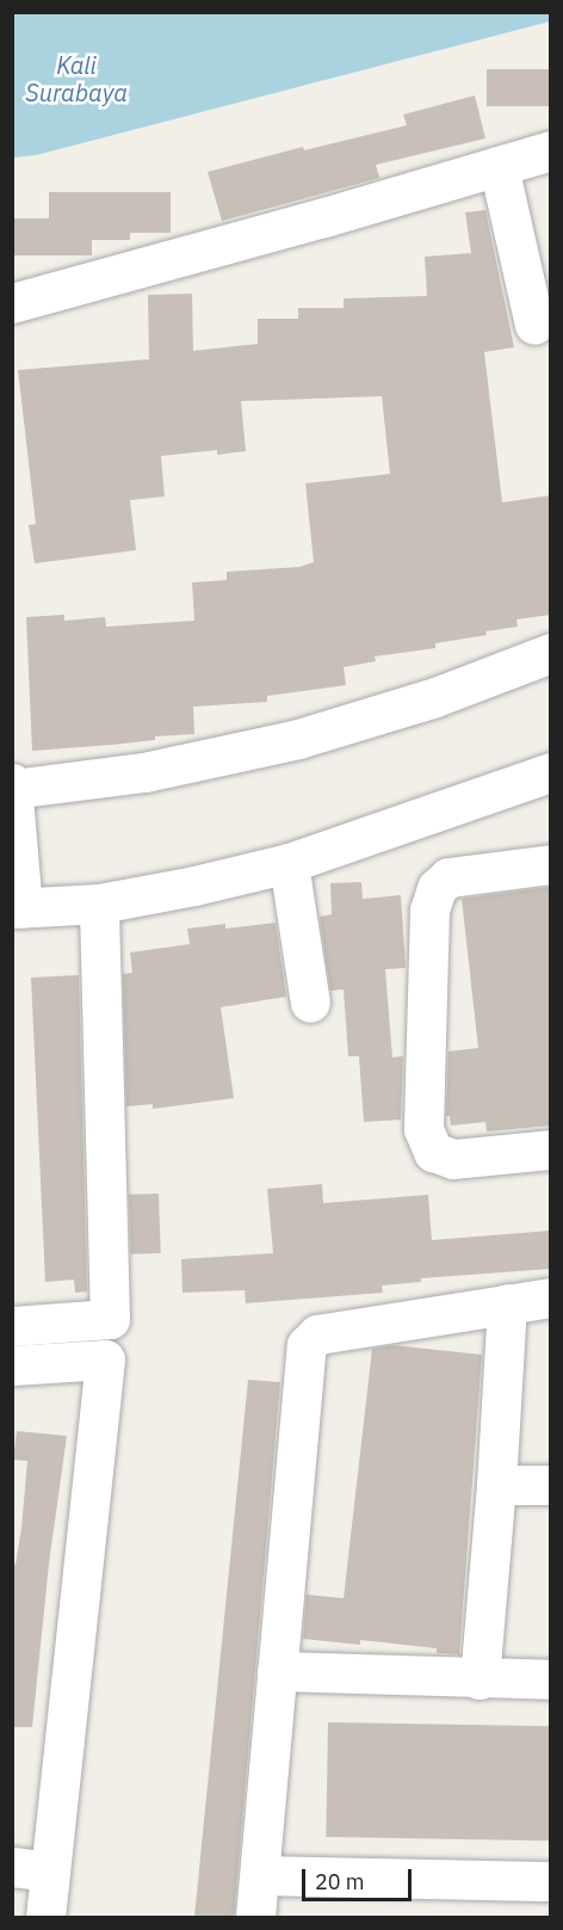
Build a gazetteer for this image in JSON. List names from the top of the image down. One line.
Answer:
{"water":["Kali Surabaya"],"scale_bar":"20 m"}
